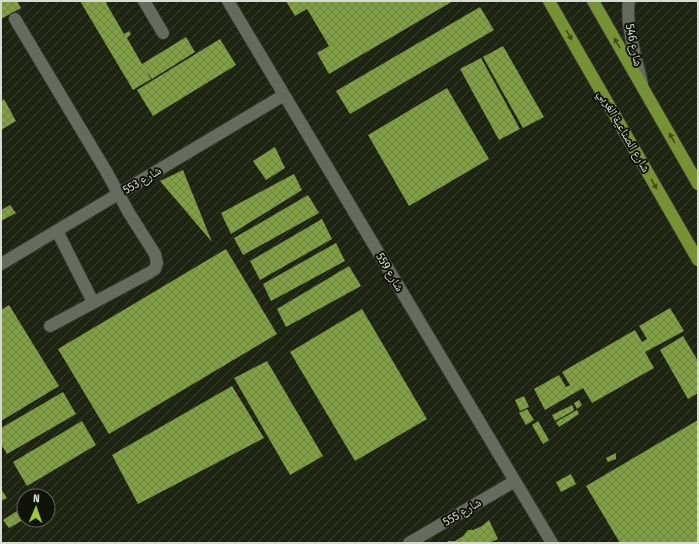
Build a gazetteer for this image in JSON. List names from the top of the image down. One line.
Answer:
{"streets":{"main road":["شارع الصناعية الغربي"],"street":["شارع 546","شارع 553","شارع 559","شارع 555"]},"crossings":[["شارع 553","شارع 559"],["شارع 559","شارع 555"]],"north":"top"}
